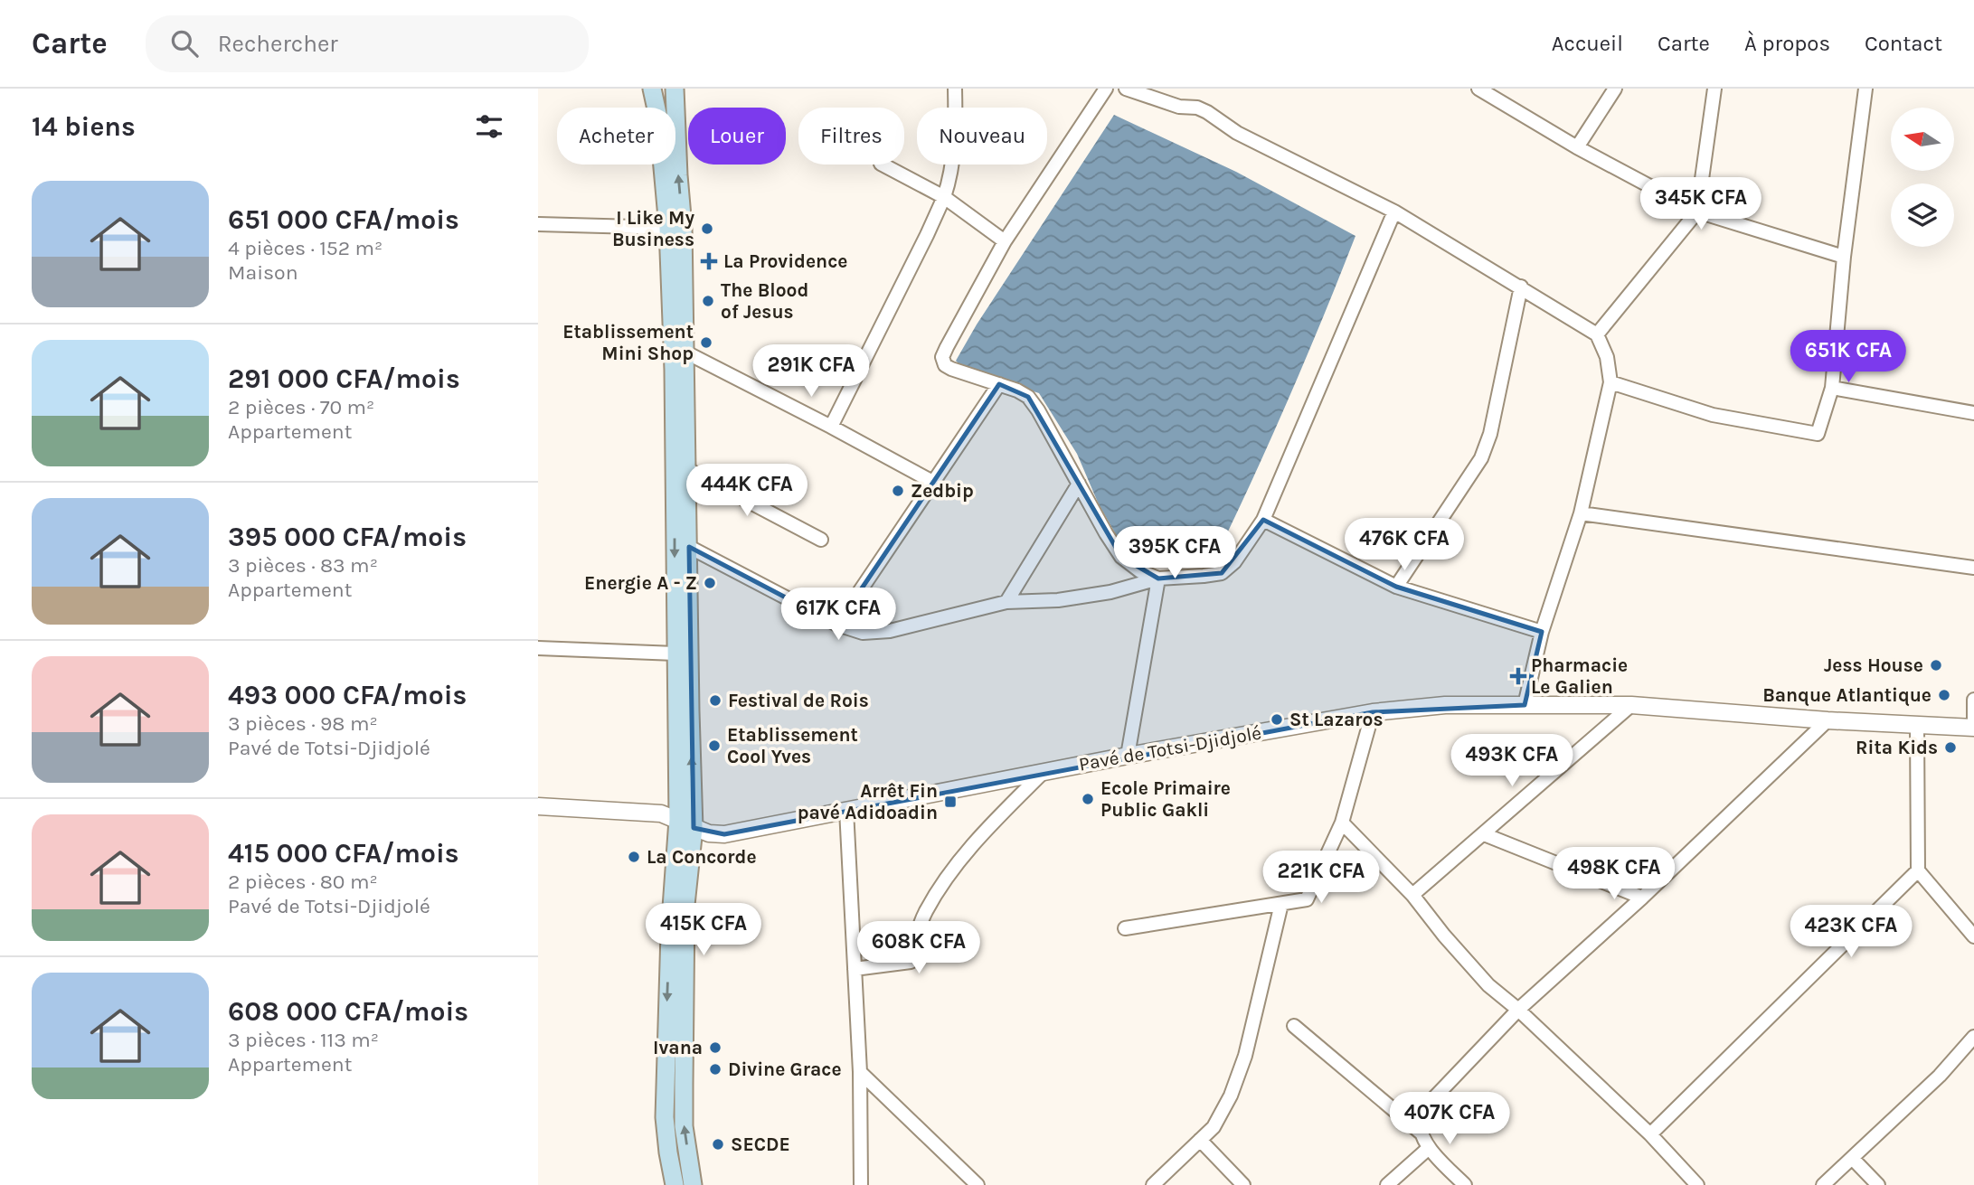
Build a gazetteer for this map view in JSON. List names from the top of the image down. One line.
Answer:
{"streets":{"street":["Pavé de Totsi-Djidjolé"]},"places":{"other":["I Like My Business","The Blood of Jesus","Etablissement Mini Shop","Zedbip","Energie A - Z","Jess House","Banque Atlantique","Festival de Rois","St Lazaros","Etablissement Cool Yves","Rita Kids","Ecole Primaire Public Gakli","La Concorde","Ivana","Divine Grace","SECDE"],"health":["La Providence","Pharmacie Le Galien"],"transit":["Arrêt Fin pavé Adidoadin"]},"north":"left","page":{"header":"Carte","search":"Rechercher","nav":["Accueil","Carte","À propos","Contact"],"heading":"14 biens","chip":["Acheter","Louer","Filtres","Nouveau"],"list":[{"name":"651 000 CFA/mois","note":"4 pièces · 152 m² · Maison"},{"name":"291 000 CFA/mois","note":"2 pièces · 70 m² · Appartement"},{"name":"395 000 CFA/mois","note":"3 pièces · 83 m² · Appartement"},{"name":"493 000 CFA/mois","note":"3 pièces · 98 m² · Pavé de Totsi-Djidjolé"},{"name":"415 000 CFA/mois","note":"2 pièces · 80 m² · Pavé de Totsi-Djidjolé"},{"name":"608 000 CFA/mois","note":"3 pièces · 113 m² · Appartement"}],"price":["345K CFA","651K CFA","291K CFA","444K CFA","476K CFA","395K CFA","617K CFA","493K CFA","498K CFA","221K CFA","415K CFA","423K CFA","608K CFA","407K CFA"]}}
